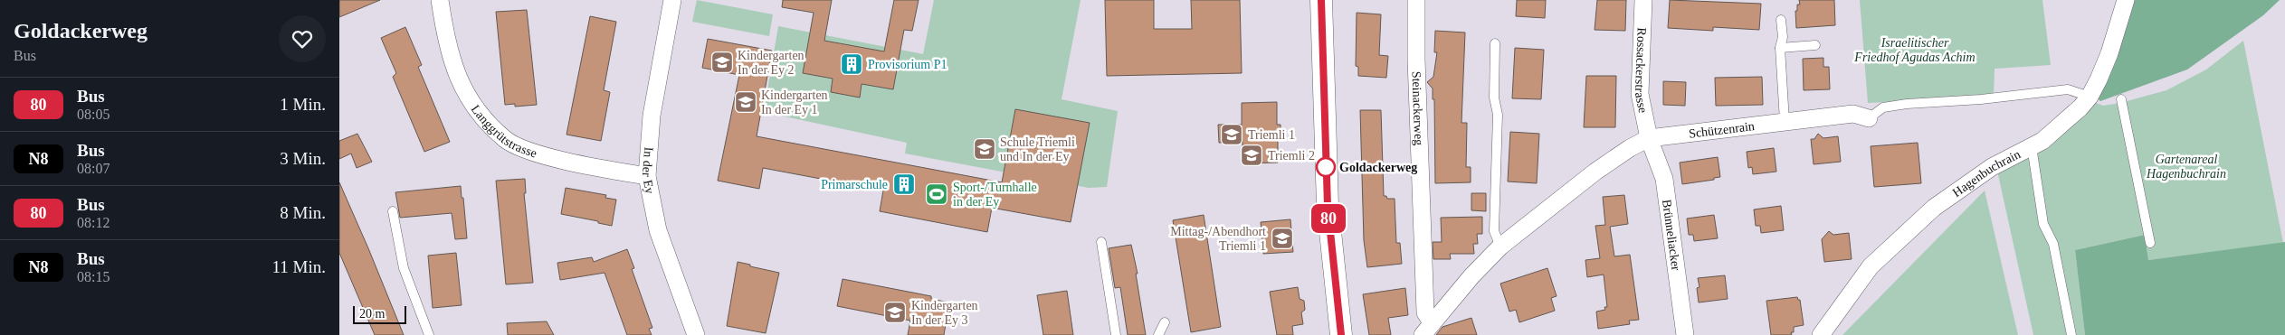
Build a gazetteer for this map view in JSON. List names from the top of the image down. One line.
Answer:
{"streets":{"street":["Rossackerstrasse","Steinackerweg","Langgrütstrasse","Schützenrain","In der Ey","Hagenbuchrain","Brünneliacker"]},"crossings":[["Rossackerstrasse","Schützenrain"],["Rossackerstrasse","Brünneliacker"],["Steinackerweg","Schützenrain"],["Langgrütstrasse","In der Ey"],["Schützenrain","Hagenbuchrain"],["Schützenrain","Brünneliacker"]],"parks":["Israelitischer Friedhof Agudas Achim","Gartenareal Hagenbuchrain"],"places":{"school or university":["Kindergarten In der Ey 2","Kindergarten In der Ey 1","Triemli 1","Schule Triemli und In der Ey","Triemli 2","Mittag-/Abendhort Triemli 1","Kindergarten In der Ey 3"],"building":["Provisorium P1","Primarschule"],"other":["Goldackerweg"],"sports":["Sport-/Turnhalle in der Ey"]},"lines":["bus line 80"],"scale_bar":"20 m","page":{"heading":["Goldackerweg","Bus"],"on_map":"80","list":[{"mark":"80","name":"Bus","note":"08:05","value":"1 Min."},{"mark":"N8","name":"Bus","note":"08:07","value":"3 Min."},{"mark":"80","name":"Bus","note":"08:12","value":"8 Min."},{"mark":"N8","name":"Bus","note":"08:15","value":"11 Min."}],"scale":"20 m"}}
